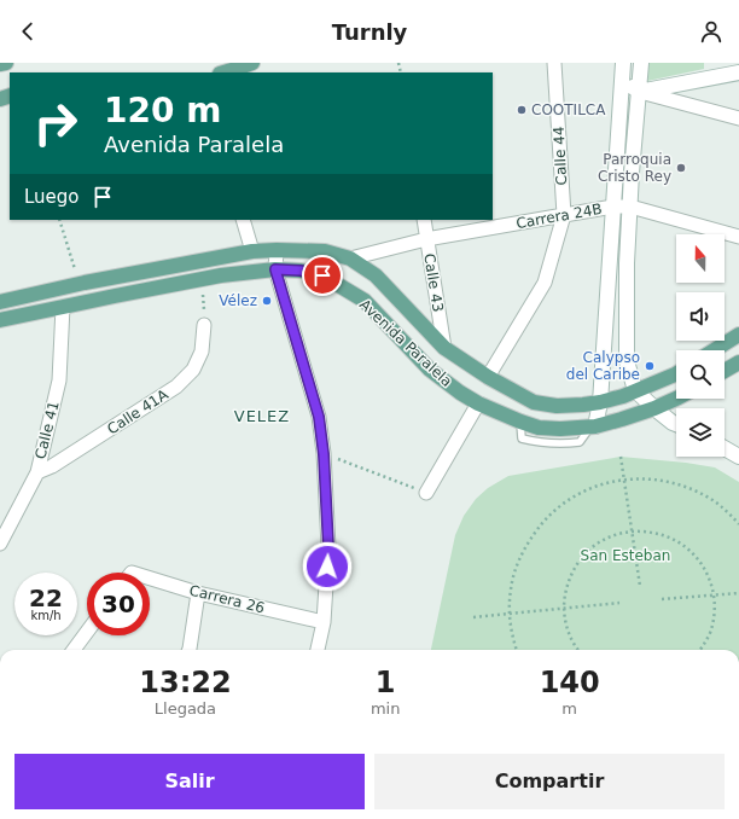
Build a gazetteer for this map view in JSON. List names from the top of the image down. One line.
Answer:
{"streets":{"main road":["Avenida Paralela"],"street":["Calle 44","Carrera 24B","Calle 43","Calle 41A","Calle 41","Carrera 26"]},"crossings":[["Calle 44","Carrera 24B"],["Calle 44","Avenida Paralela"],["Carrera 24B","Calle 43"],["Carrera 24B","Avenida Paralela"],["Calle 43","Avenida Paralela"],["Avenida Paralela","Calle 41"],["Calle 41A","Calle 41"]],"districts":["VELEZ"],"parks":["San Esteban"],"places":["COOTILCA","Parroquia Cristo Rey","Vélez","Calypso del Caribe"],"north":"top","page":{"header":"Turnly","turn":["120 m","Avenida Paralela"],"then":"Luego","speed":"22 km/h","limit":"30","eta":["13:22","Llegada","1","min","140","m"],"buttons":["Salir","Compartir"]}}
